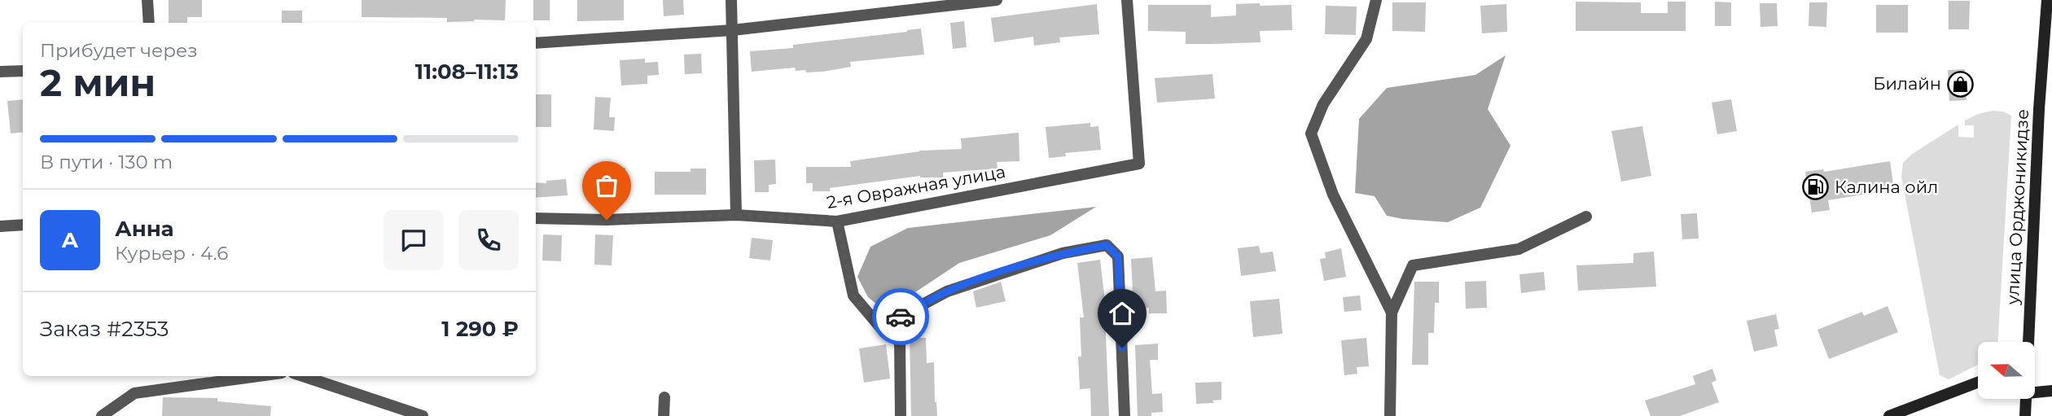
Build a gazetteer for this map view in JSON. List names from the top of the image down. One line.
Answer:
{"streets":{"main road":["улица Орджоникидзе"],"street":["2-я Овражная улица"]},"places":{"shop":["Билайн"],"fuel station":["Калина ойл"]},"north":"left","page":{"heading":["2 мин","Прибудет через","11:08–11:13"],"panel":["Анна","Курьер · 4.6","Заказ #2353","1 290 ₽"],"bar":"В пути · 130 m","round":"А"}}
